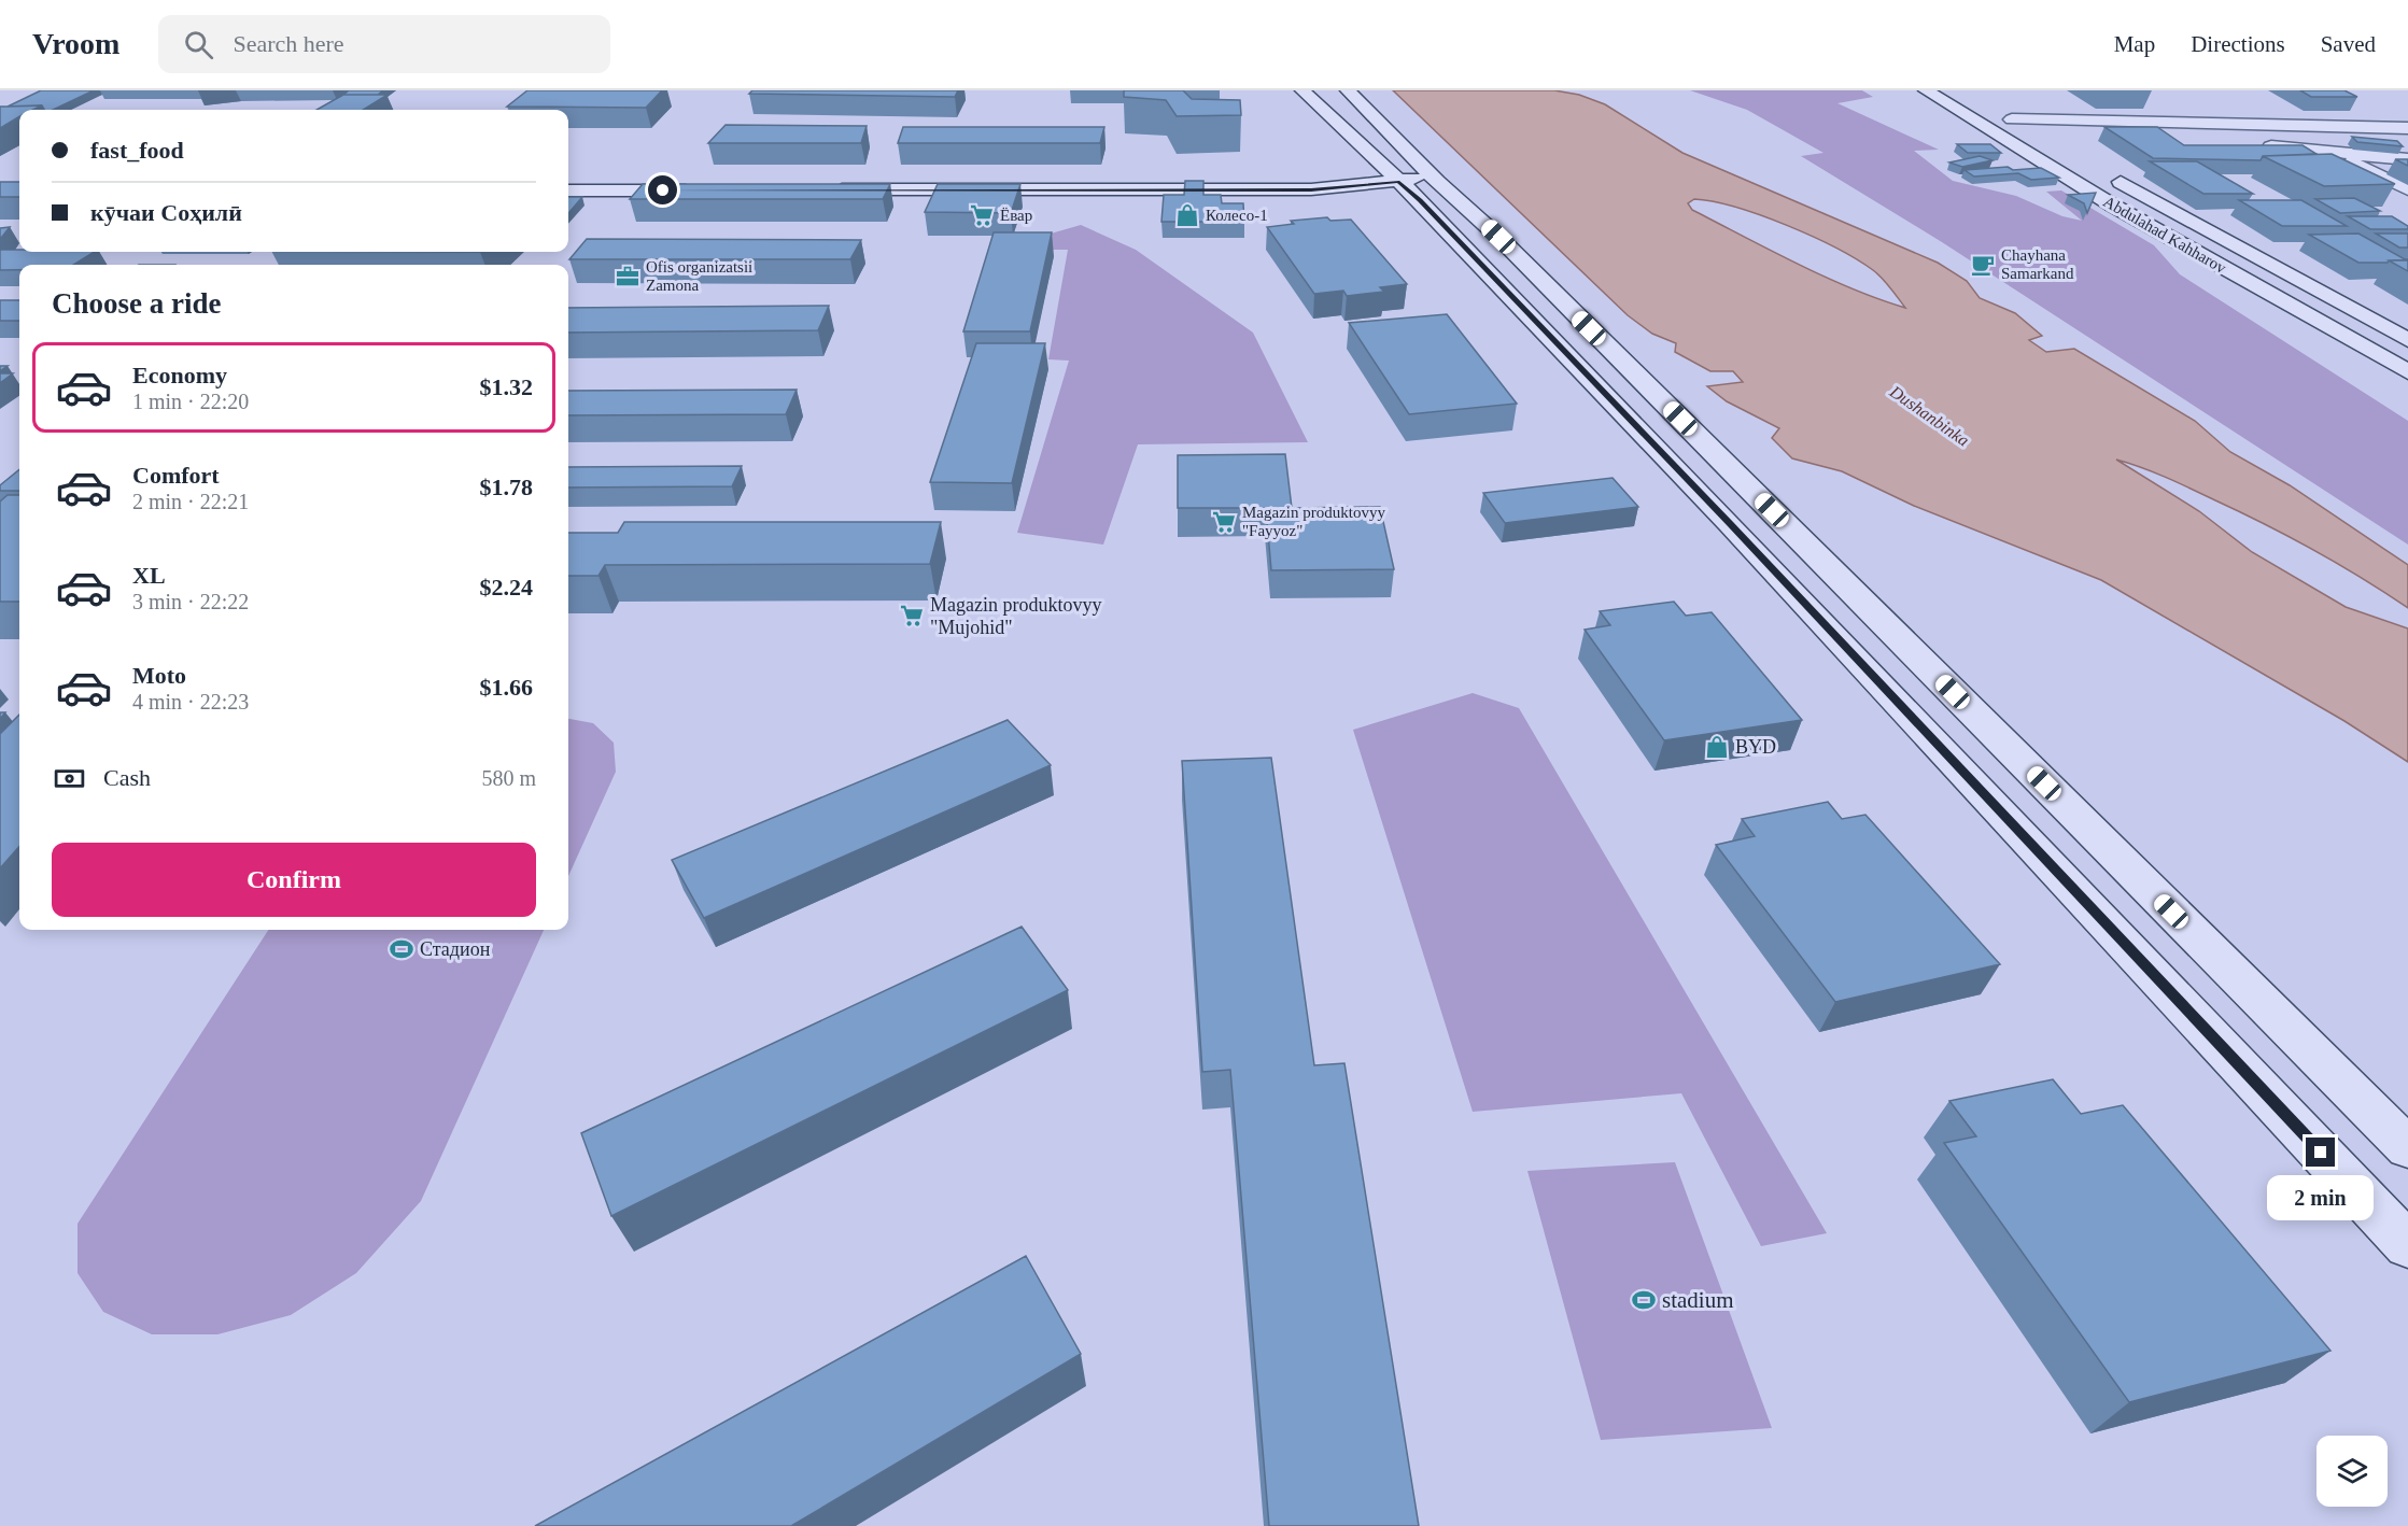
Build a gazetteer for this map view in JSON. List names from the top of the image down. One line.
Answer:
{"streets":{"main road":["Abdulahad Kahharov"]},"water":["Dushanbinka"],"places":{"supermarket":["Ёвар","Magazin produktovyy \"Fayyoz\"","Magazin produktovyy \"Mujohid\""],"shop":["Колесо-1","BYD"],"cafe":["Chayhana Samarkand"],"office":["Ofis organizatsii Zamona"],"sports":["Стадион","stadium"]},"page":{"header":"Vroom","search":"Search here","nav":["Map","Directions","Saved"],"banner":["fast_food","кӯчаи Соҳилӣ"],"heading":"Choose a ride","list":[{"name":"Economy","note":"1 min · 22:20","value":"$1.32"},{"name":"Comfort","note":"2 min · 22:21","value":"$1.78"},{"name":"XL","note":"3 min · 22:22","value":"$2.24"},{"name":"Moto","note":"4 min · 22:23","value":"$1.66"}],"pay":["Cash","580 m"],"buttons":"Confirm","bubble":"2 min"}}
